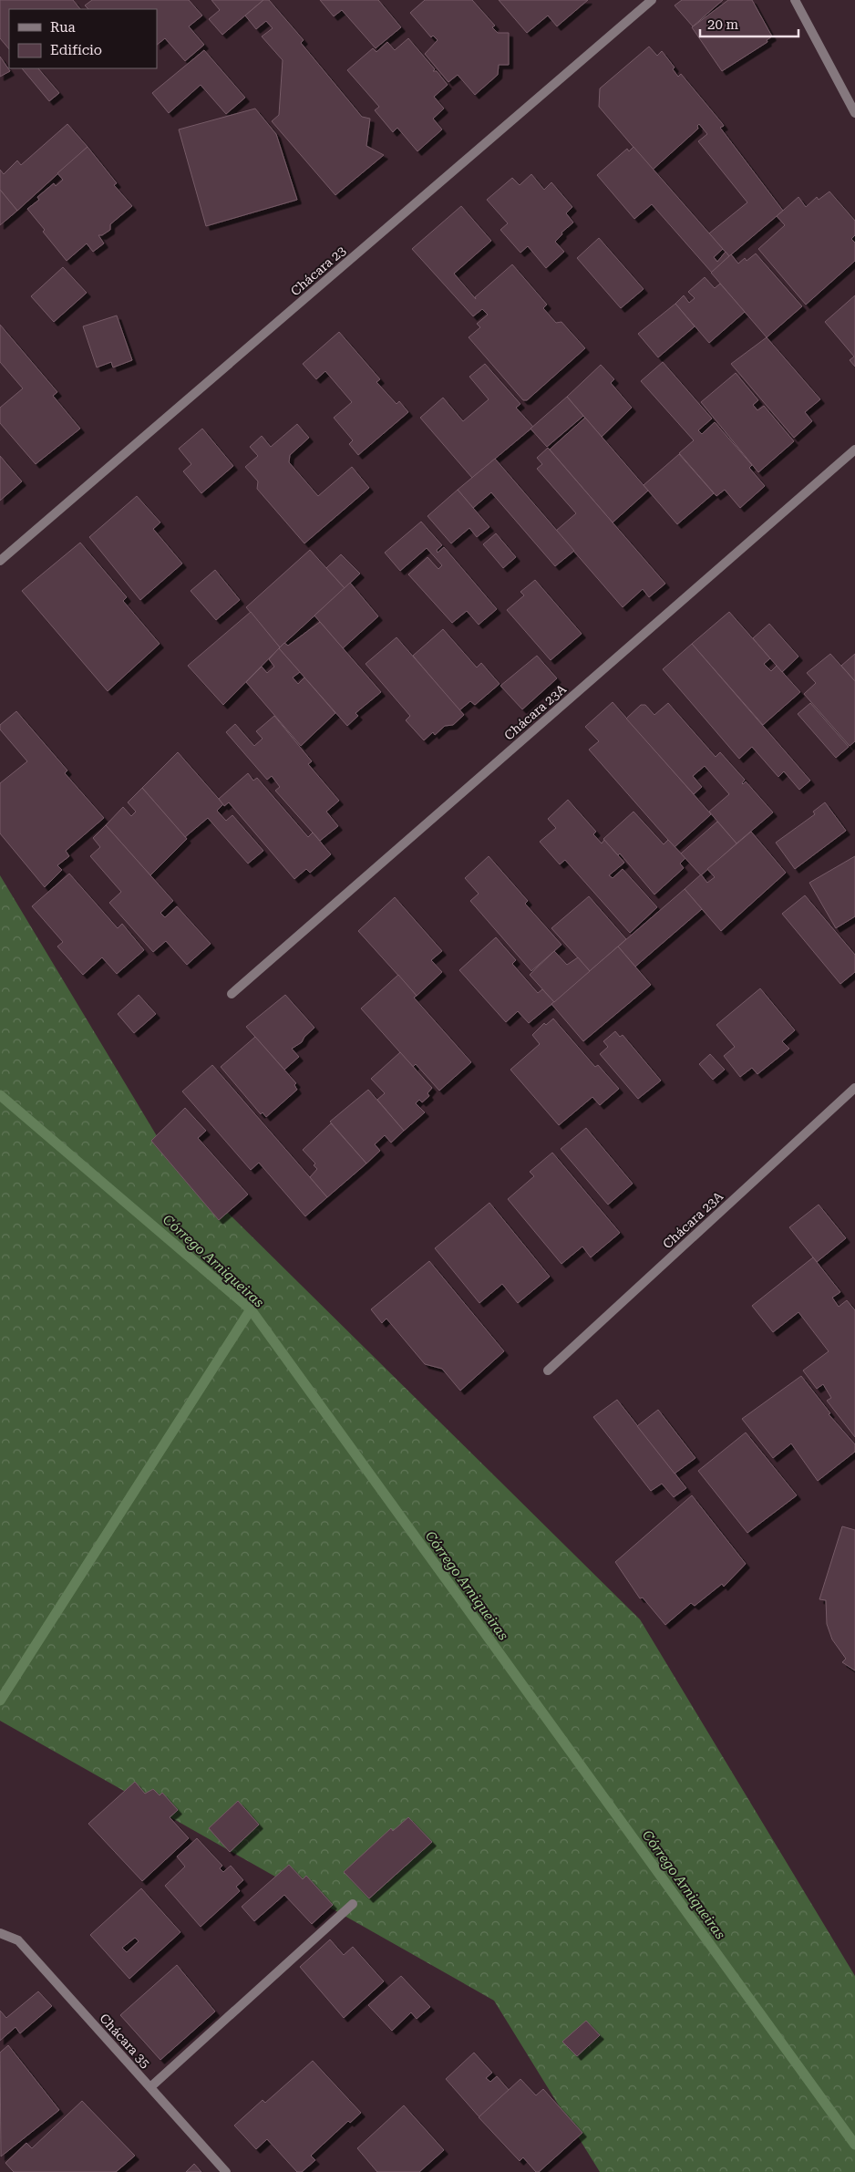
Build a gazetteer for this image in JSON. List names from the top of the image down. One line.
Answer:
{"streets":{"street":["Chácara 23","Chácara 23A","Chácara 35"]},"water":["Córrego Arniqueiras"],"legend":["Rua","Edifício"],"scale_bar":"20 m"}
